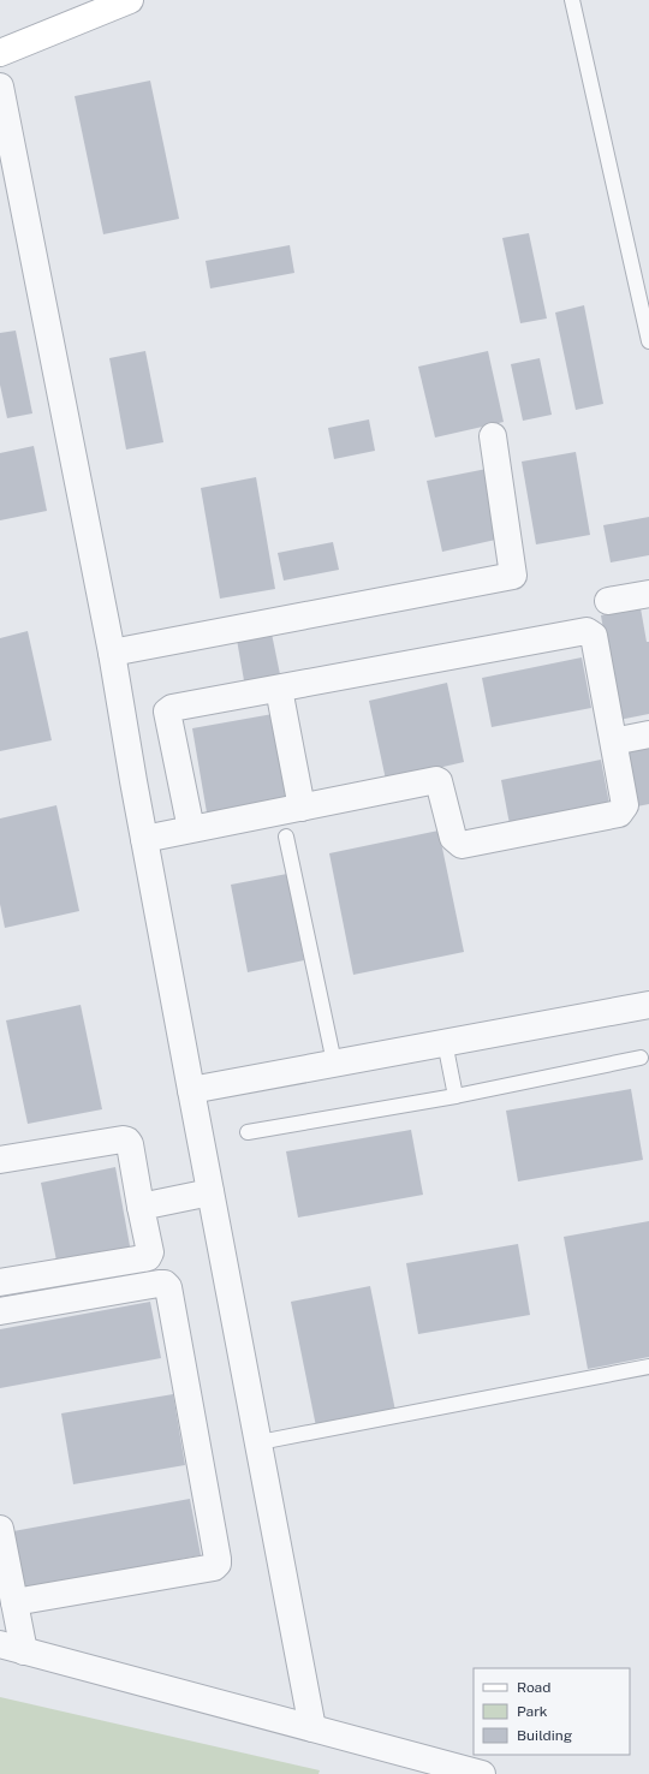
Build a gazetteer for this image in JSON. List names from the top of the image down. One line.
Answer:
{"legend":["Road","Park","Building"]}
